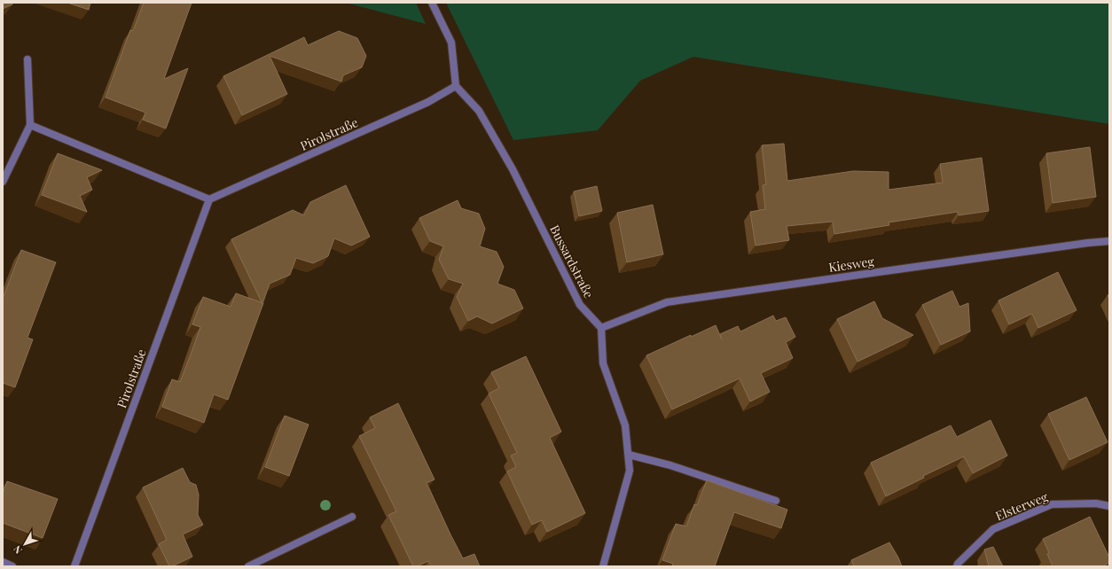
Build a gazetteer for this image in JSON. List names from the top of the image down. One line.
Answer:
{"streets":{"street":["Pirolstraße","Bussardstraße","Kiesweg","Elsterweg"]},"crossings":[["Pirolstraße","Bussardstraße"],["Bussardstraße","Kiesweg"]],"north":"bottom left"}
